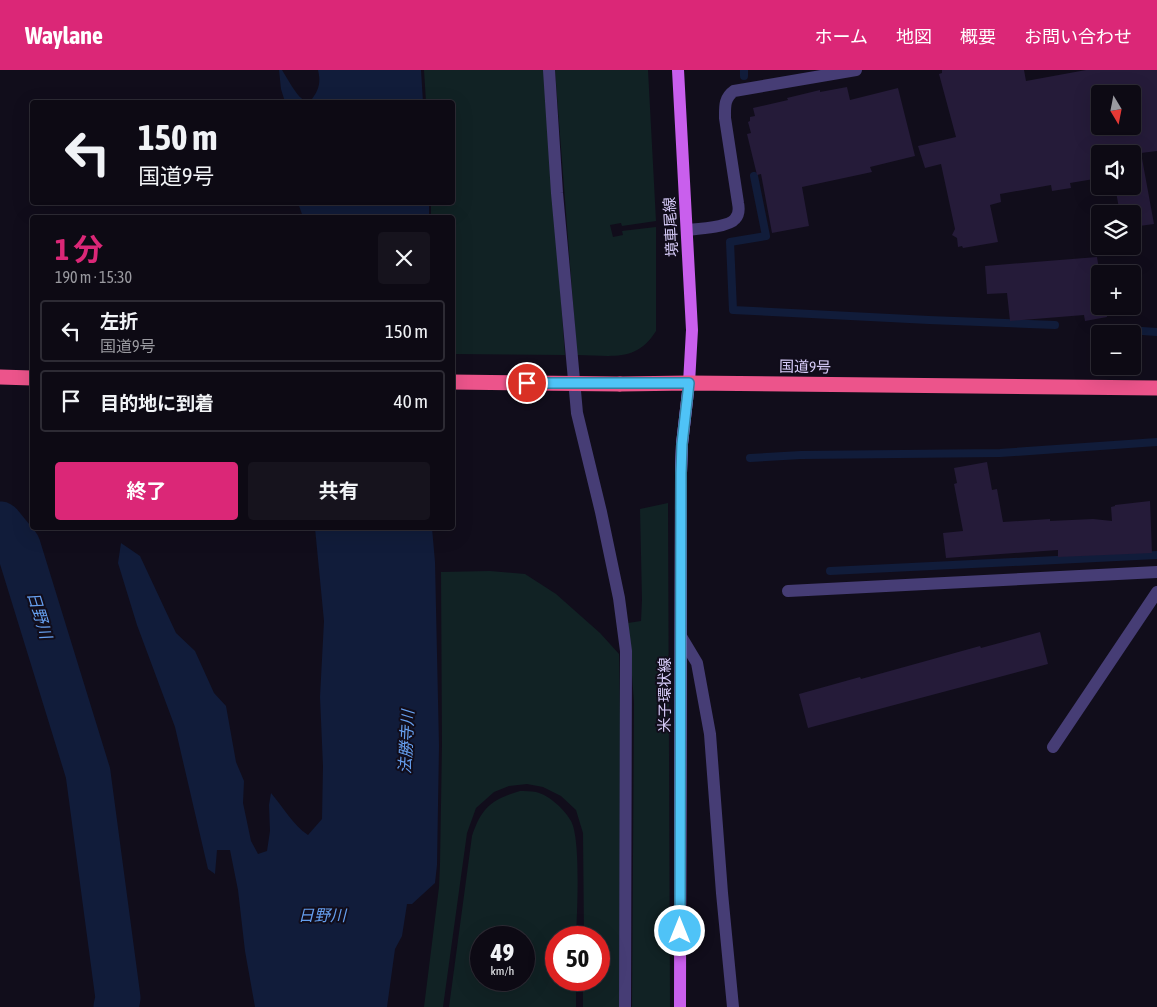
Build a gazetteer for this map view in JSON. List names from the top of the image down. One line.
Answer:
{"streets":{"highway":["国道9号"],"main road":["境車尾線","米子環状線"]},"crossings":[["境車尾線","国道9号"],["境車尾線","米子環状線"],["国道9号","米子環状線"]],"water":["日野川","法勝寺川"],"north":"bottom","page":{"header":"Waylane","nav":["ホーム","地図","概要","お問い合わせ"],"map_buttons":["+","−"],"turn":["150 m","国道9号"],"heading":["1 分","190 m · 15:30"],"list":[{"name":"左折","note":"国道9号","value":"150 m"},{"name":"目的地に到着","value":"40 m"}],"buttons":["終了","共有"],"speed":"49 km/h","limit":"50"}}
